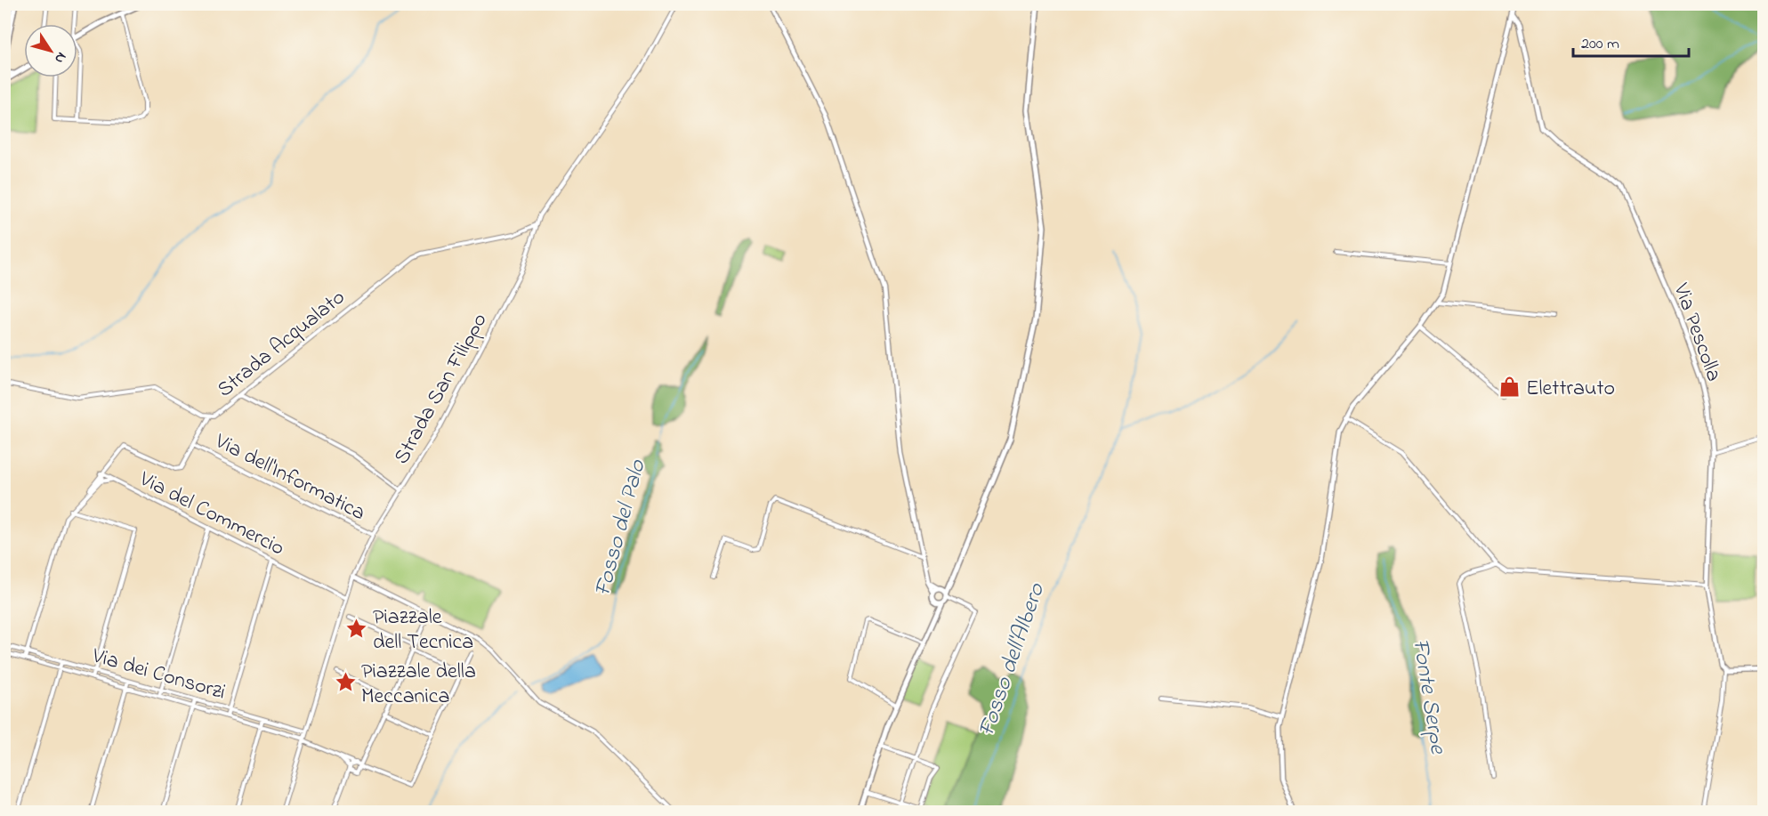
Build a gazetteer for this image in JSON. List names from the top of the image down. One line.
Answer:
{"streets":{"street":["Via Pescolla","Strada Acqualato","Strada San Filippo","Via dell'Informatica","Via del Commercio","Via dei Consorzi"]},"crossings":[["Strada Acqualato","Strada San Filippo"],["Strada Acqualato","Via dell'Informatica"],["Strada San Filippo","Via dell'Informatica"],["Strada San Filippo","Via del Commercio"],["Strada San Filippo","Via dei Consorzi"],["Via dell'Informatica","Via del Commercio"],["Via del Commercio","Via dei Consorzi"]],"water":["Fosso del Palo","Fosso dell'Albero","Fonte Serpe"],"places":{"shop":["Elettrauto"],"place":["Piazzale dell Tecnica","Piazzale della Meccanica"]},"scale_bar":"200 m","north":"bottom right"}
